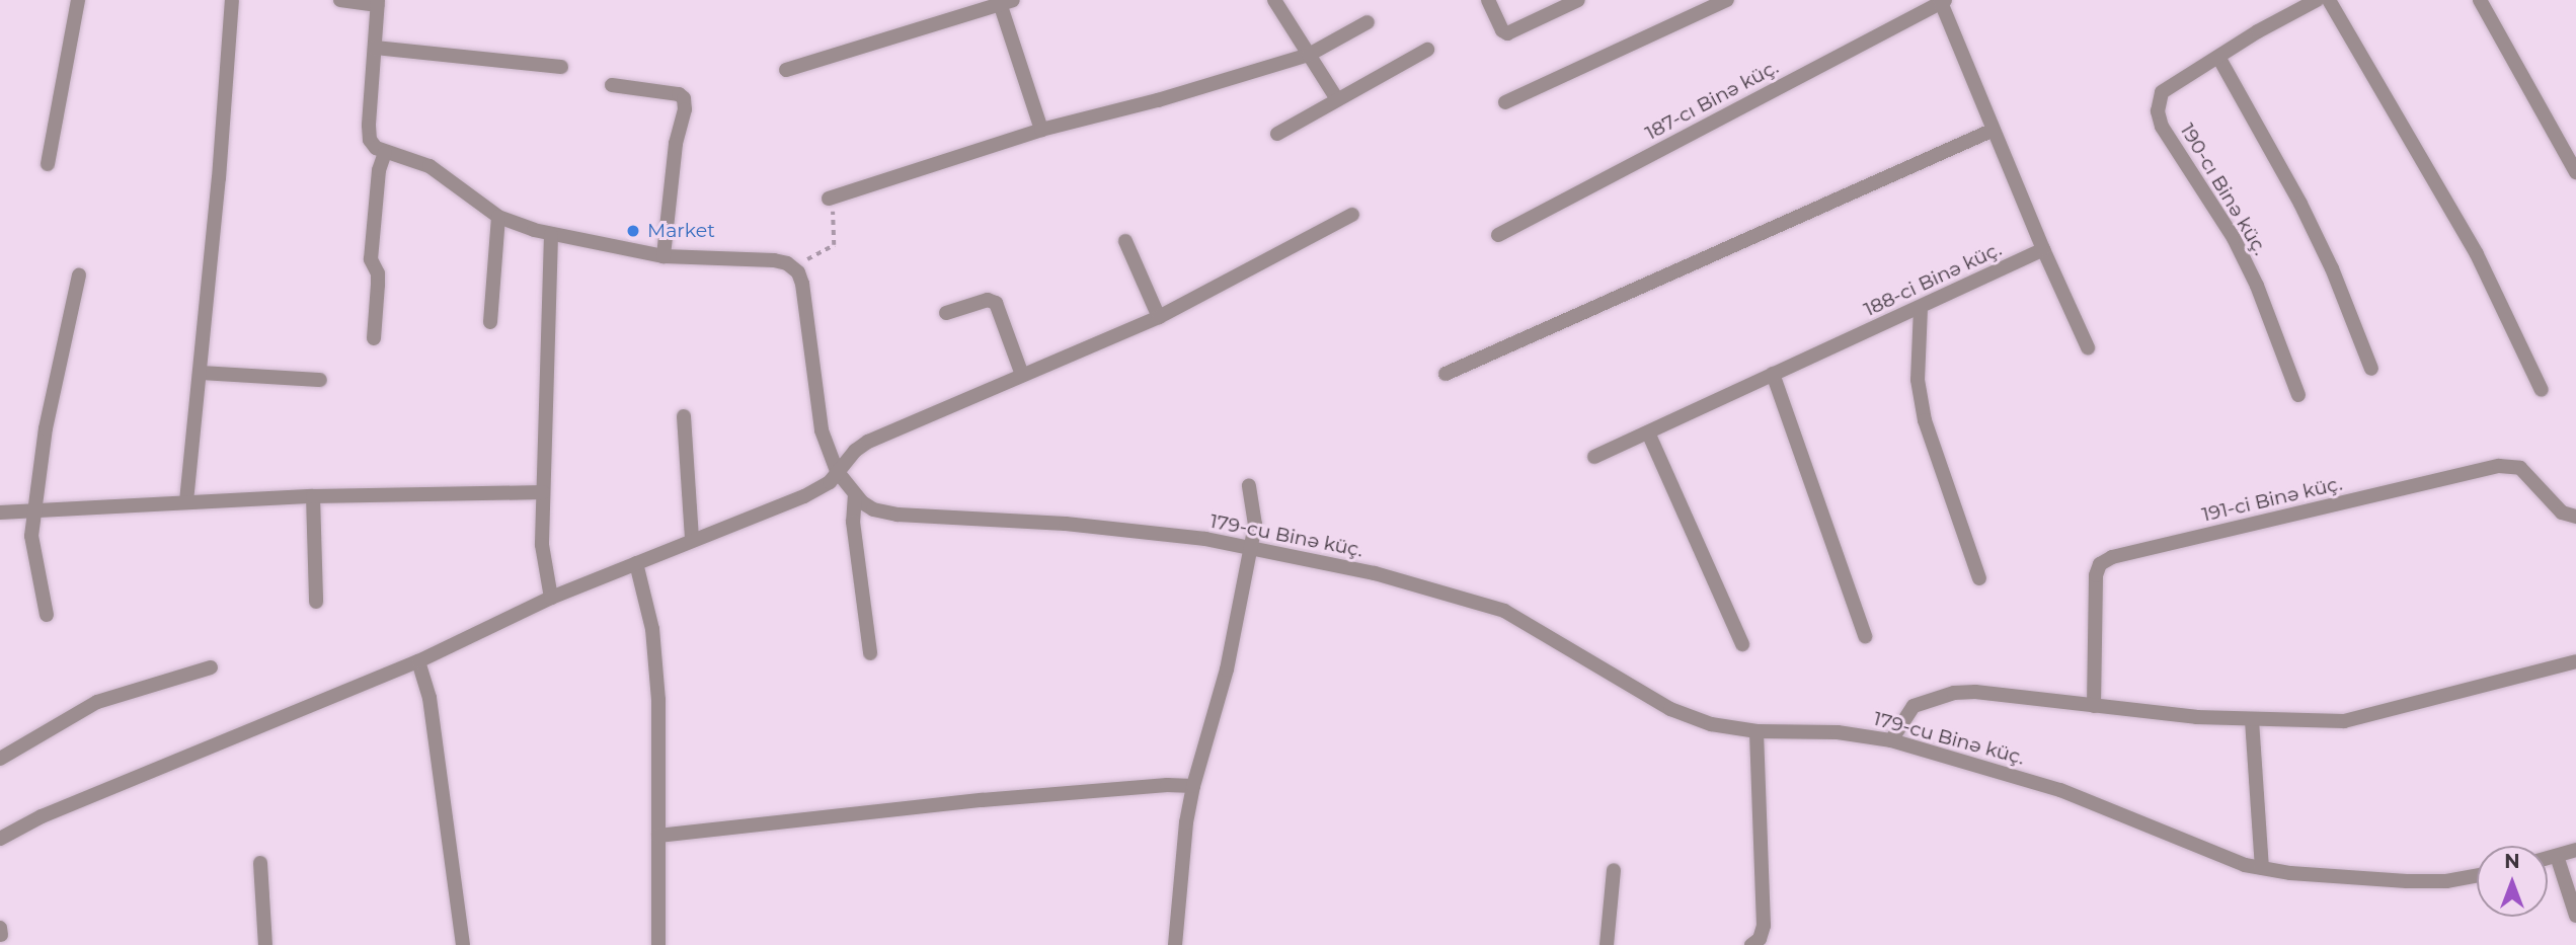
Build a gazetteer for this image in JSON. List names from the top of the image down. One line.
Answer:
{"streets":{"street":["187-cı Binə küç.","190-cı Binə küç.","188-ci Binə küç.","191-ci Binə küç.","179-cu Binə küç."]},"places":["Market"],"north":"top"}
